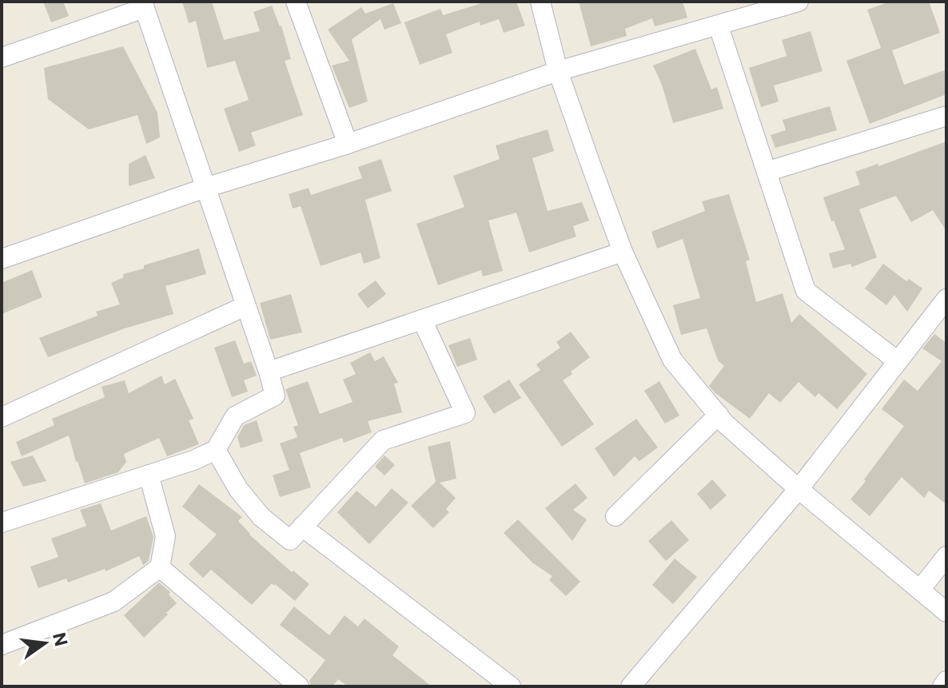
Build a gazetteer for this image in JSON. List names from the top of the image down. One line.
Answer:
{"north":"right"}
